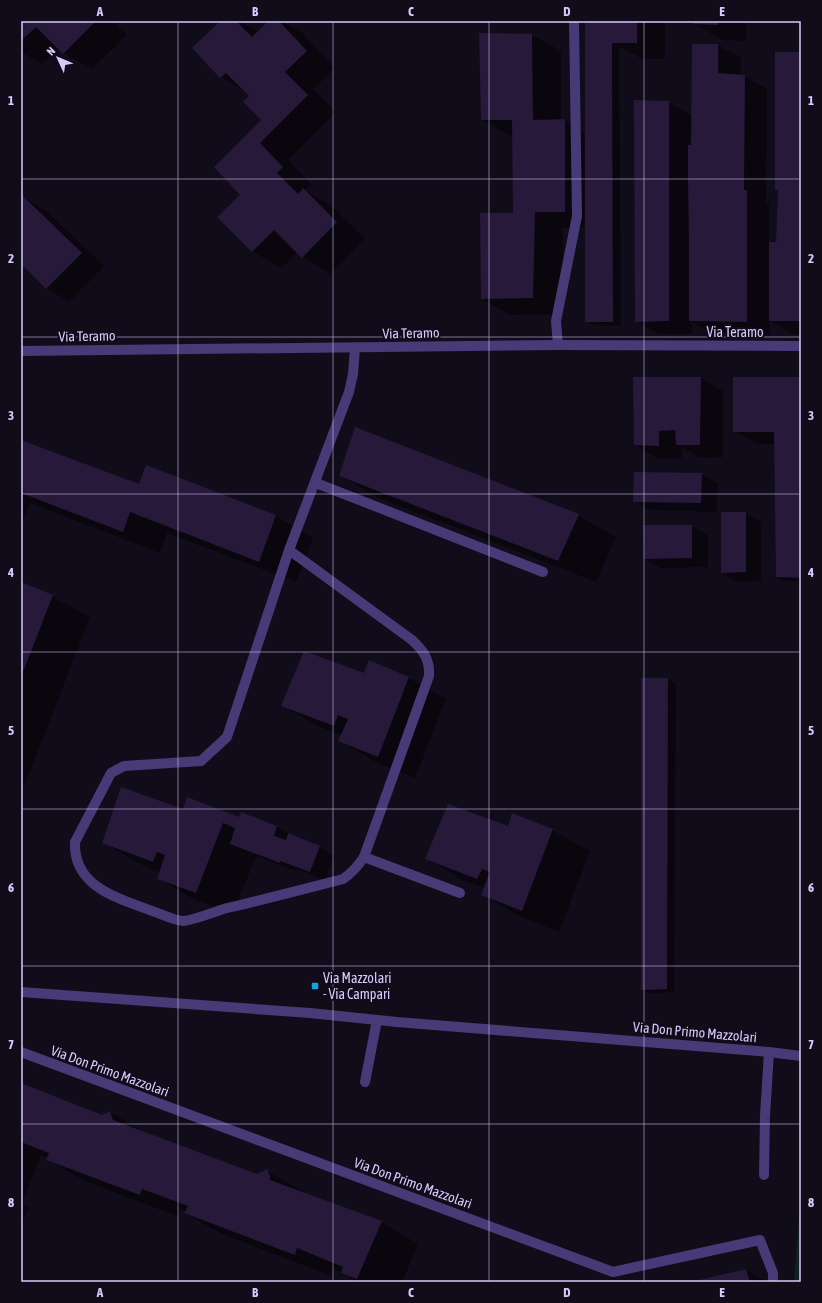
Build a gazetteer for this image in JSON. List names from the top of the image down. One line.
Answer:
{"streets":{"street":["Via Teramo","Via Don Primo Mazzolari"]},"places":{"transit":["Via Mazzolari - Via Campari"]},"north":"top left","grid":{"columns":["A","B","C","D","E"],"rows":["1","2","3","4","5","6","7","8"]}}
